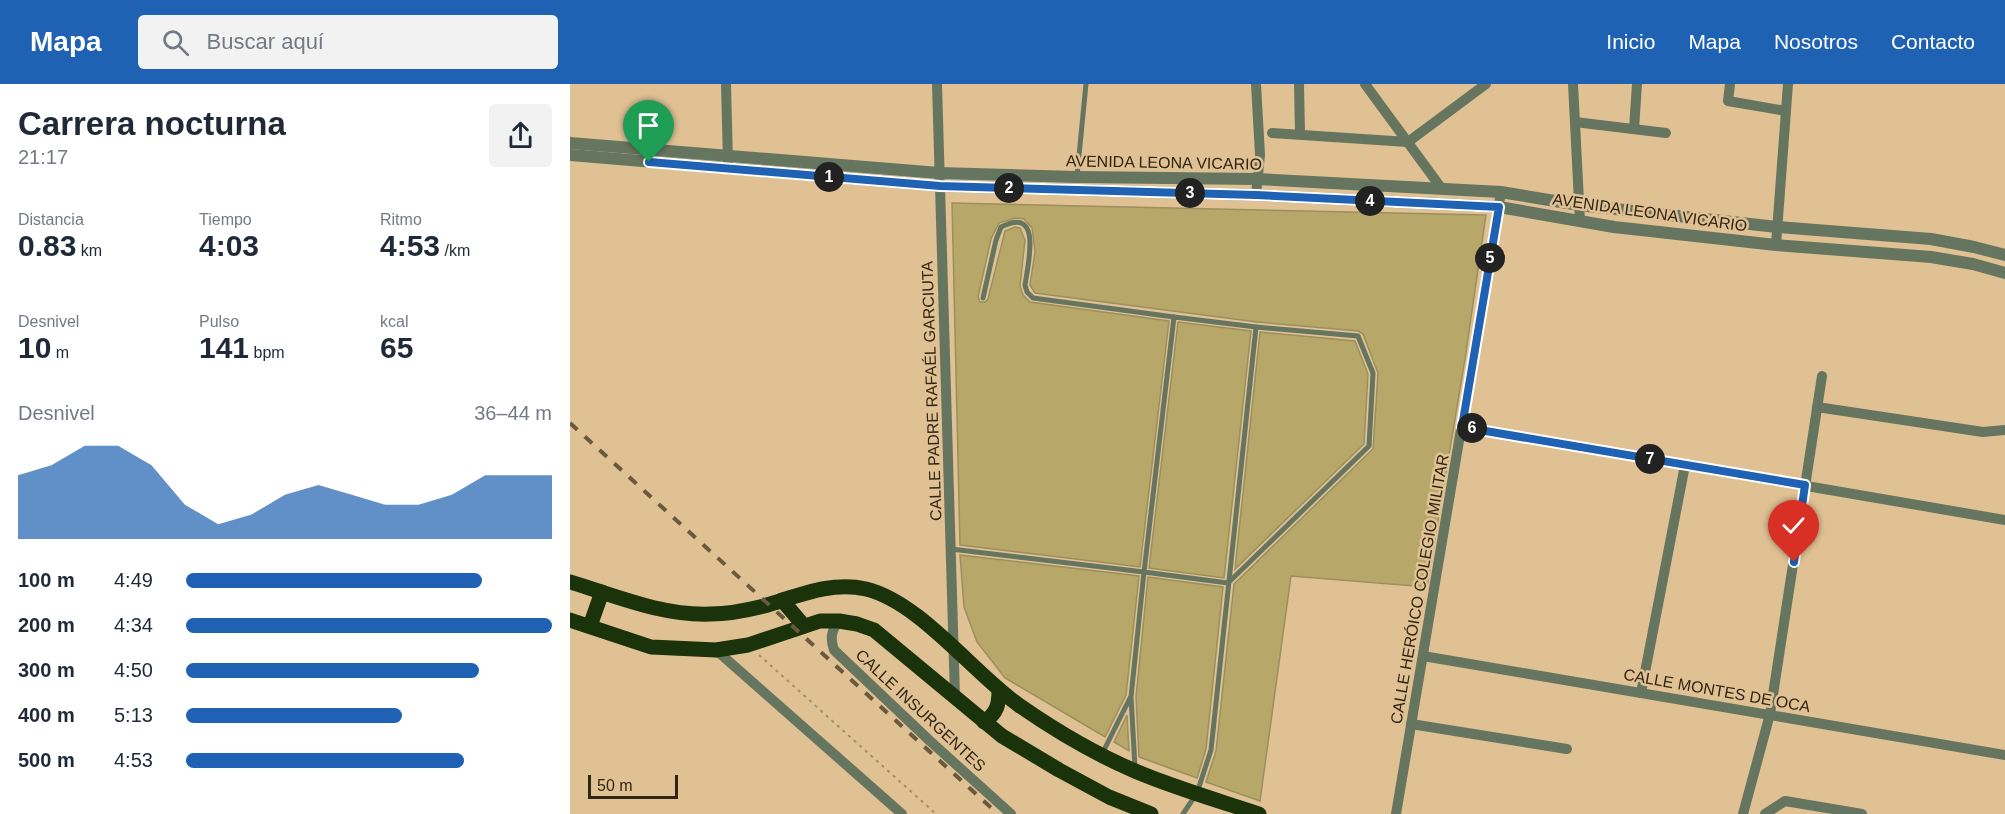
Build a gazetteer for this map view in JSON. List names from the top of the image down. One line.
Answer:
{"streets":{"street":["AVENIDA LEONA VICARIO","CALLE PADRE RAFAÉL GARCIUTA","CALLE HERÓICO COLEGIO MILITAR","CALLE MONTES DE OCA","CALLE INSURGENTES"]},"crossings":[["AVENIDA LEONA VICARIO","CALLE PADRE RAFAÉL GARCIUTA"],["AVENIDA LEONA VICARIO","CALLE HERÓICO COLEGIO MILITAR"],["CALLE HERÓICO COLEGIO MILITAR","CALLE MONTES DE OCA"]],"scale_bar":"50 m","page":{"header":"Mapa","search":"Buscar aquí","nav":["Inicio","Mapa","Nosotros","Contacto"],"heading":["Carrera nocturna","21:17"],"pins":["1","2","3","4","5","6","7"],"stats":[["Distancia","0.83 km"],["Tiempo","4:03"],["Ritmo","4:53 /km"],["Desnivel","10 m"],["Pulso","141 bpm"],["kcal","65"]],"chart":["Desnivel","36–44 m"],"list":[{"name":"100 m","note":"4:49"},{"name":"200 m","note":"4:34"},{"name":"300 m","note":"4:50"},{"name":"400 m","note":"5:13"},{"name":"500 m","note":"4:53"}],"scale":"50 m"}}
